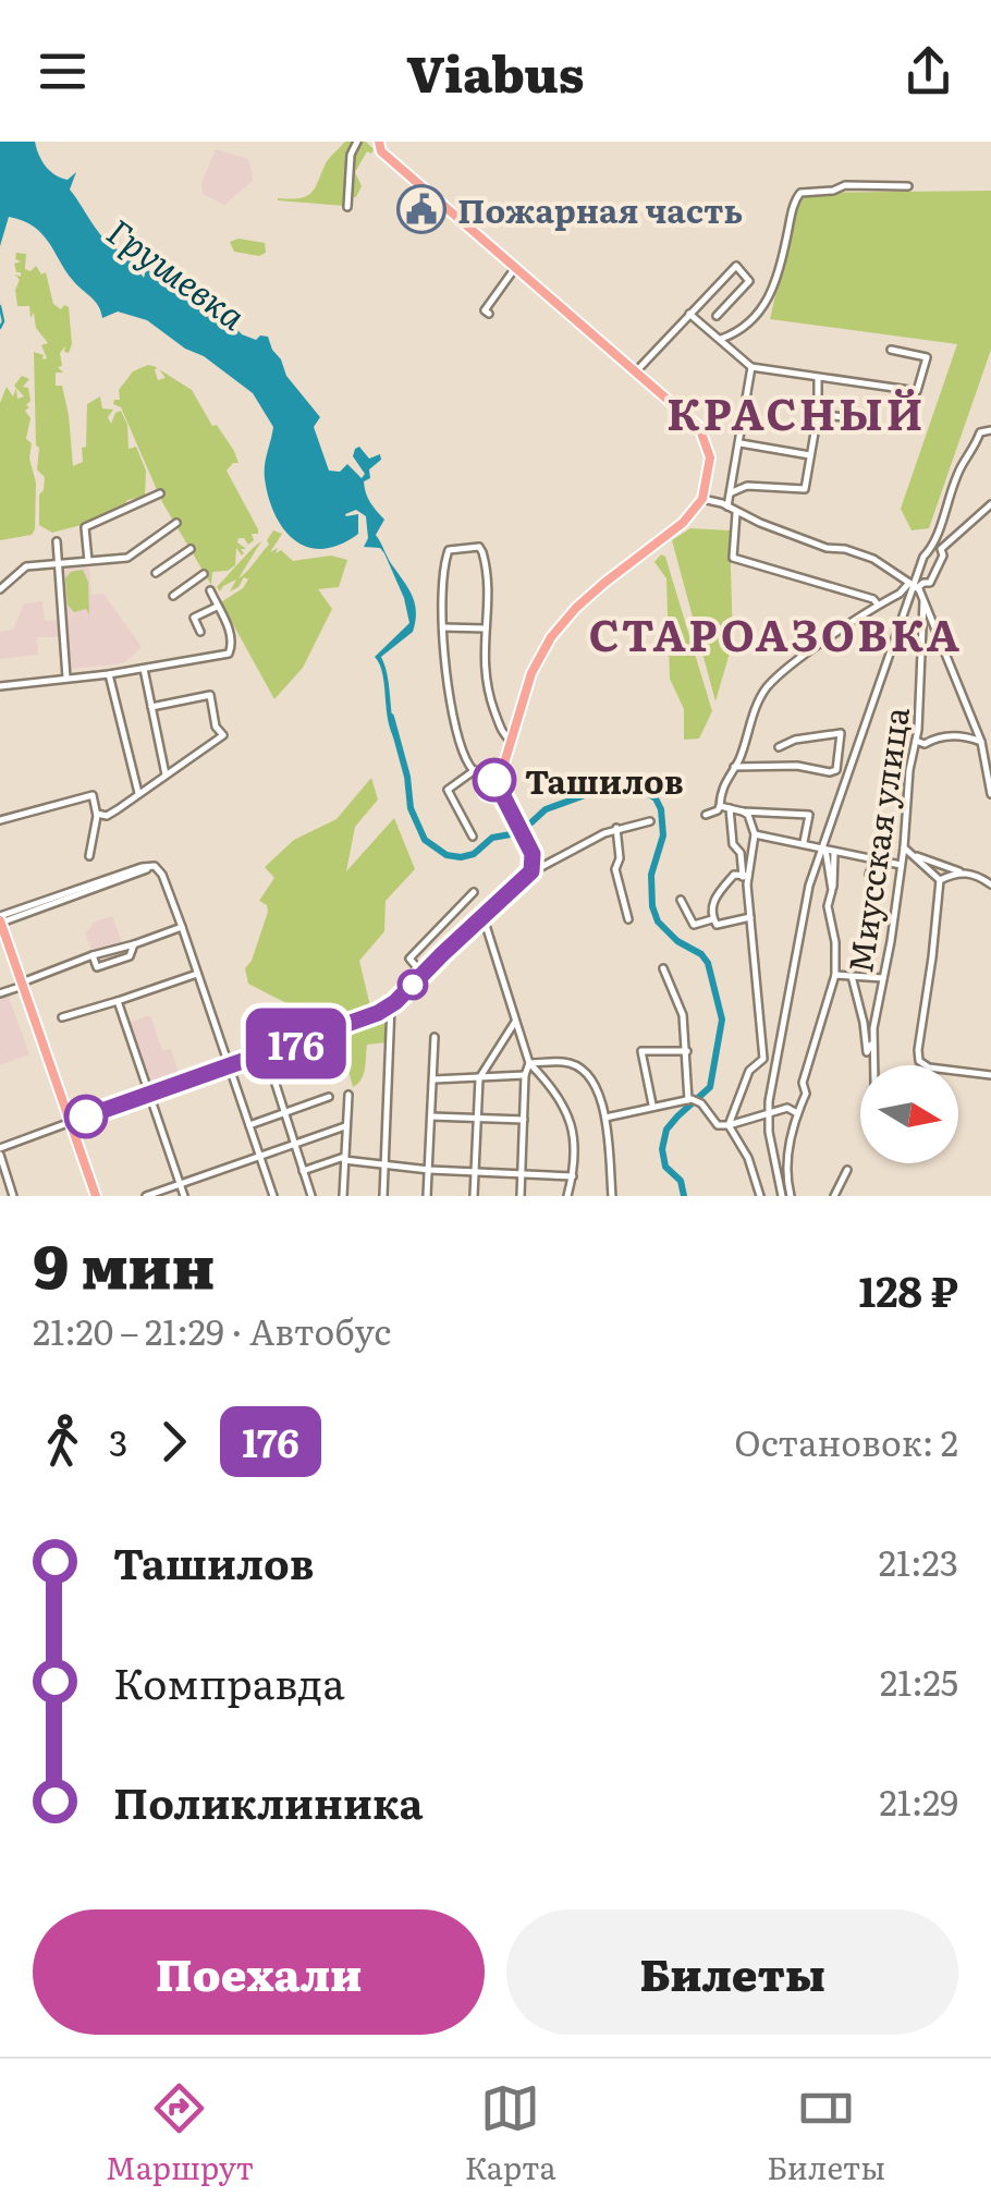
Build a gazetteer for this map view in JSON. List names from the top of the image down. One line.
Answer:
{"streets":{"street":["Миусская улица"]},"districts":["КРАСНЫЙ","СТАРОАЗОВКА"],"water":["Грушевка"],"places":{"public building":["Пожарная часть"],"other":["Ташилов"]},"lines":["bus line 176"],"north":"right","page":{"header":"Viabus","on_map":"176","heading":["9 мин","21:20 – 21:29 · Автобус","128 ₽"],"legs":["3","176","Остановок: 2"],"list":[{"name":"Ташилов","value":"21:23"},{"name":"Комправда","value":"21:25"},{"name":"Поликлиника","value":"21:29"}],"buttons":["Поехали","Билеты"],"tabs":["Маршрут","Карта","Билеты"]}}
